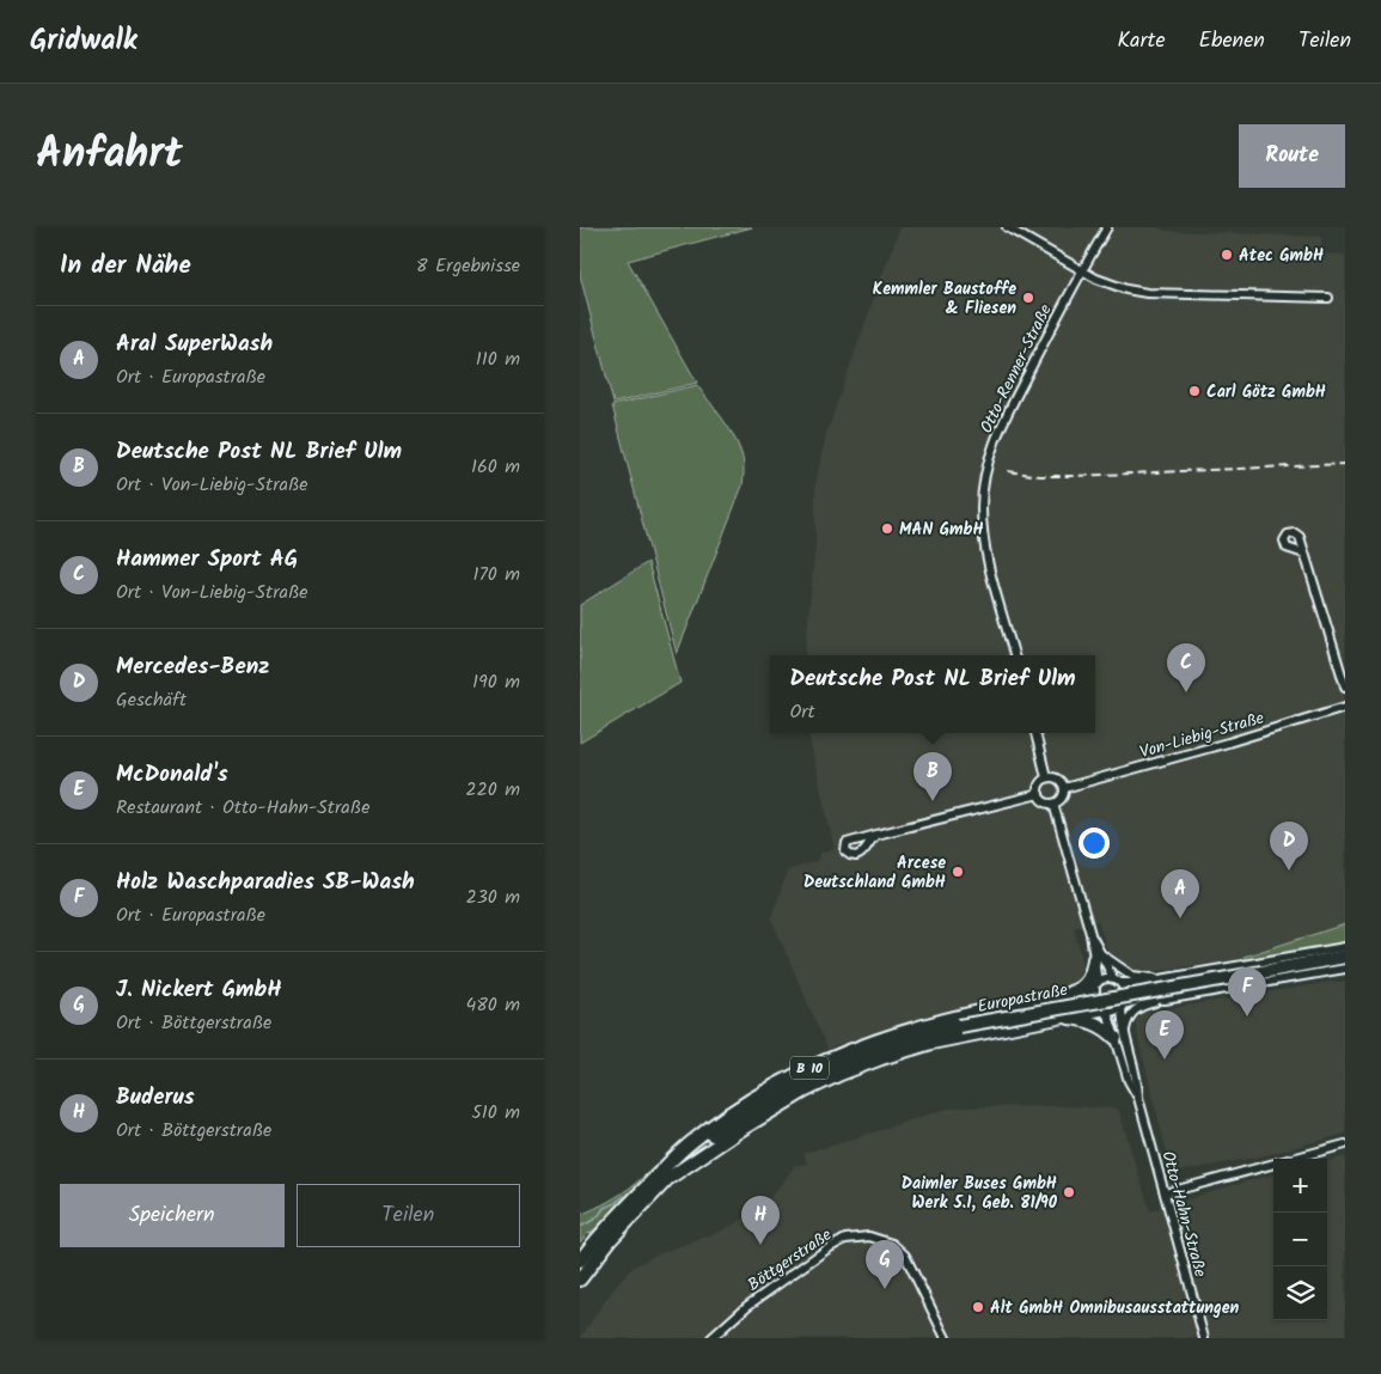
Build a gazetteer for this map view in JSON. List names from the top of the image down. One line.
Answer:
{"streets":{"highway":["Europastraße","B 10"],"street":["Otto-Renner-Straße","Von-Liebig-Straße","Otto-Hahn-Straße","Böttgerstraße"]},"crossings":[["Europastraße","B 10"],["B 10","Otto-Hahn-Straße"]],"places":["Atec GmbH","Kemmler Baustoffe & Fliesen","Carl Götz GmbH","MAN GmbH","Arcese Deutschland GmbH","Daimler Buses GmbH Werk 5.1, Geb. 81/90","Alt GmbH Omnibusausstattungen"],"page":{"header":"Gridwalk","nav":["Karte","Ebenen","Teilen"],"title":"Anfahrt","buttons":["Route",["Speichern","Teilen"]],"heading":["In der Nähe","8 Ergebnisse"],"list":[{"mark":"A","name":"Aral SuperWash","note":"Ort · Europastraße","value":"110 m"},{"mark":"B","name":"Deutsche Post NL Brief Ulm","note":"Ort · Von-Liebig-Straße","value":"160 m"},{"mark":"C","name":"Hammer Sport AG","note":"Ort · Von-Liebig-Straße","value":"170 m"},{"mark":"D","name":"Mercedes-Benz","note":"Geschäft","value":"190 m"},{"mark":"E","name":"McDonald's","note":"Restaurant · Otto-Hahn-Straße","value":"220 m"},{"mark":"F","name":"Holz Waschparadies SB-Wash","note":"Ort · Europastraße","value":"230 m"},{"mark":"G","name":"J. Nickert GmbH","note":"Ort · Böttgerstraße","value":"480 m"},{"mark":"H","name":"Buderus","note":"Ort · Böttgerstraße","value":"510 m"}],"pins":["C","B","D","A","F","E","H","G"],"popup":["Deutsche Post NL Brief Ulm","Ort"],"map_buttons":["+","−"]}}
